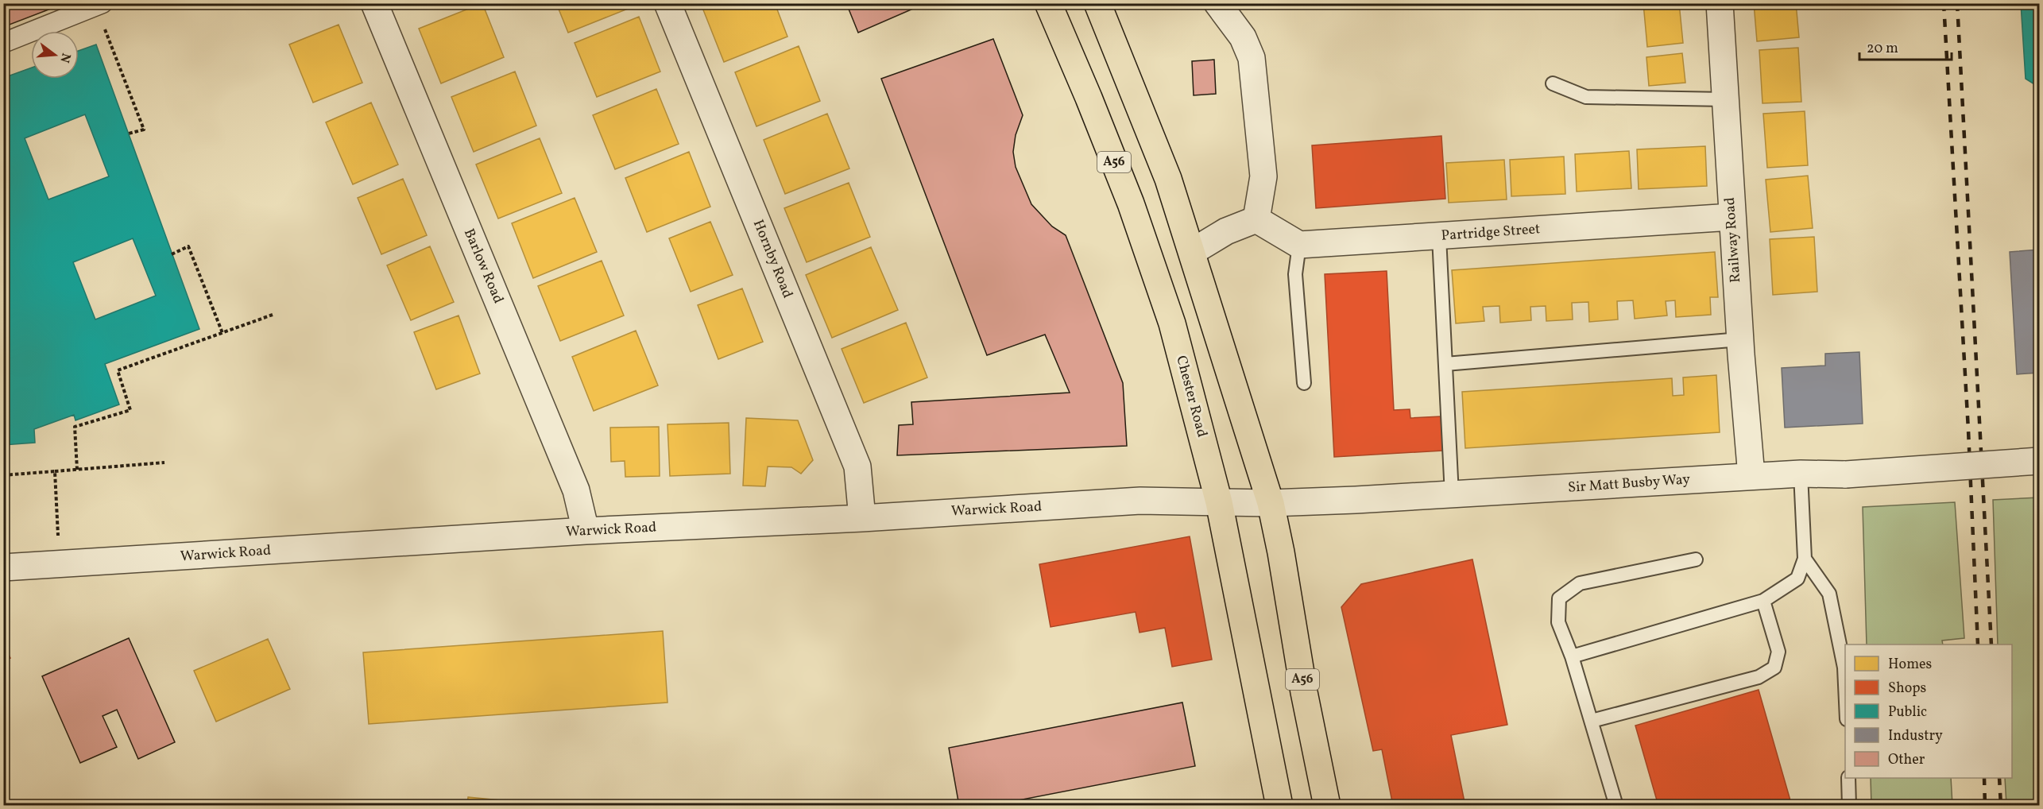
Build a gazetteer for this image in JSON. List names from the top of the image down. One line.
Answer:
{"streets":{"highway":["A56","Chester Road"],"street":["Partridge Street","Railway Road","Hornby Road","Barlow Road","Sir Matt Busby Way","Warwick Road"]},"crossings":[["A56","Sir Matt Busby Way"],["Partridge Street","Railway Road"],["Railway Road","Sir Matt Busby Way"],["Hornby Road","Warwick Road"],["Barlow Road","Warwick Road"],["Chester Road","Sir Matt Busby Way"],["Chester Road","Warwick Road"],["Sir Matt Busby Way","Warwick Road"]],"legend":["Homes","Shops","Public","Industry","Other"],"scale_bar":"20 m","north":"right"}
